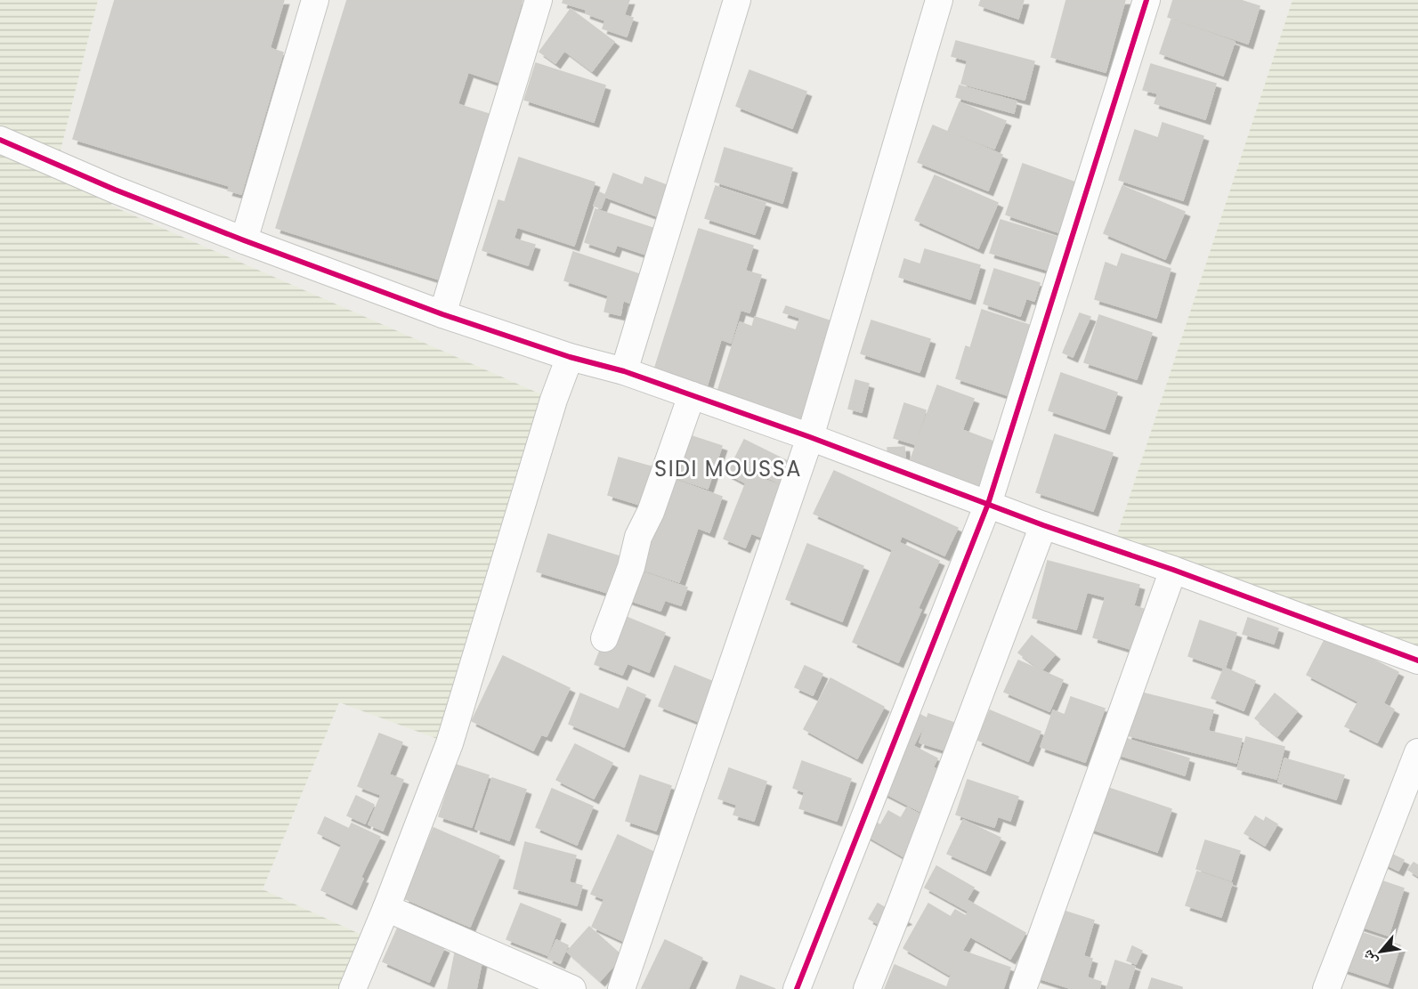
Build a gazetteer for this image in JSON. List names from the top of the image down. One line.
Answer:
{"districts":["SIDI MOUSSA"],"north":"bottom left"}
